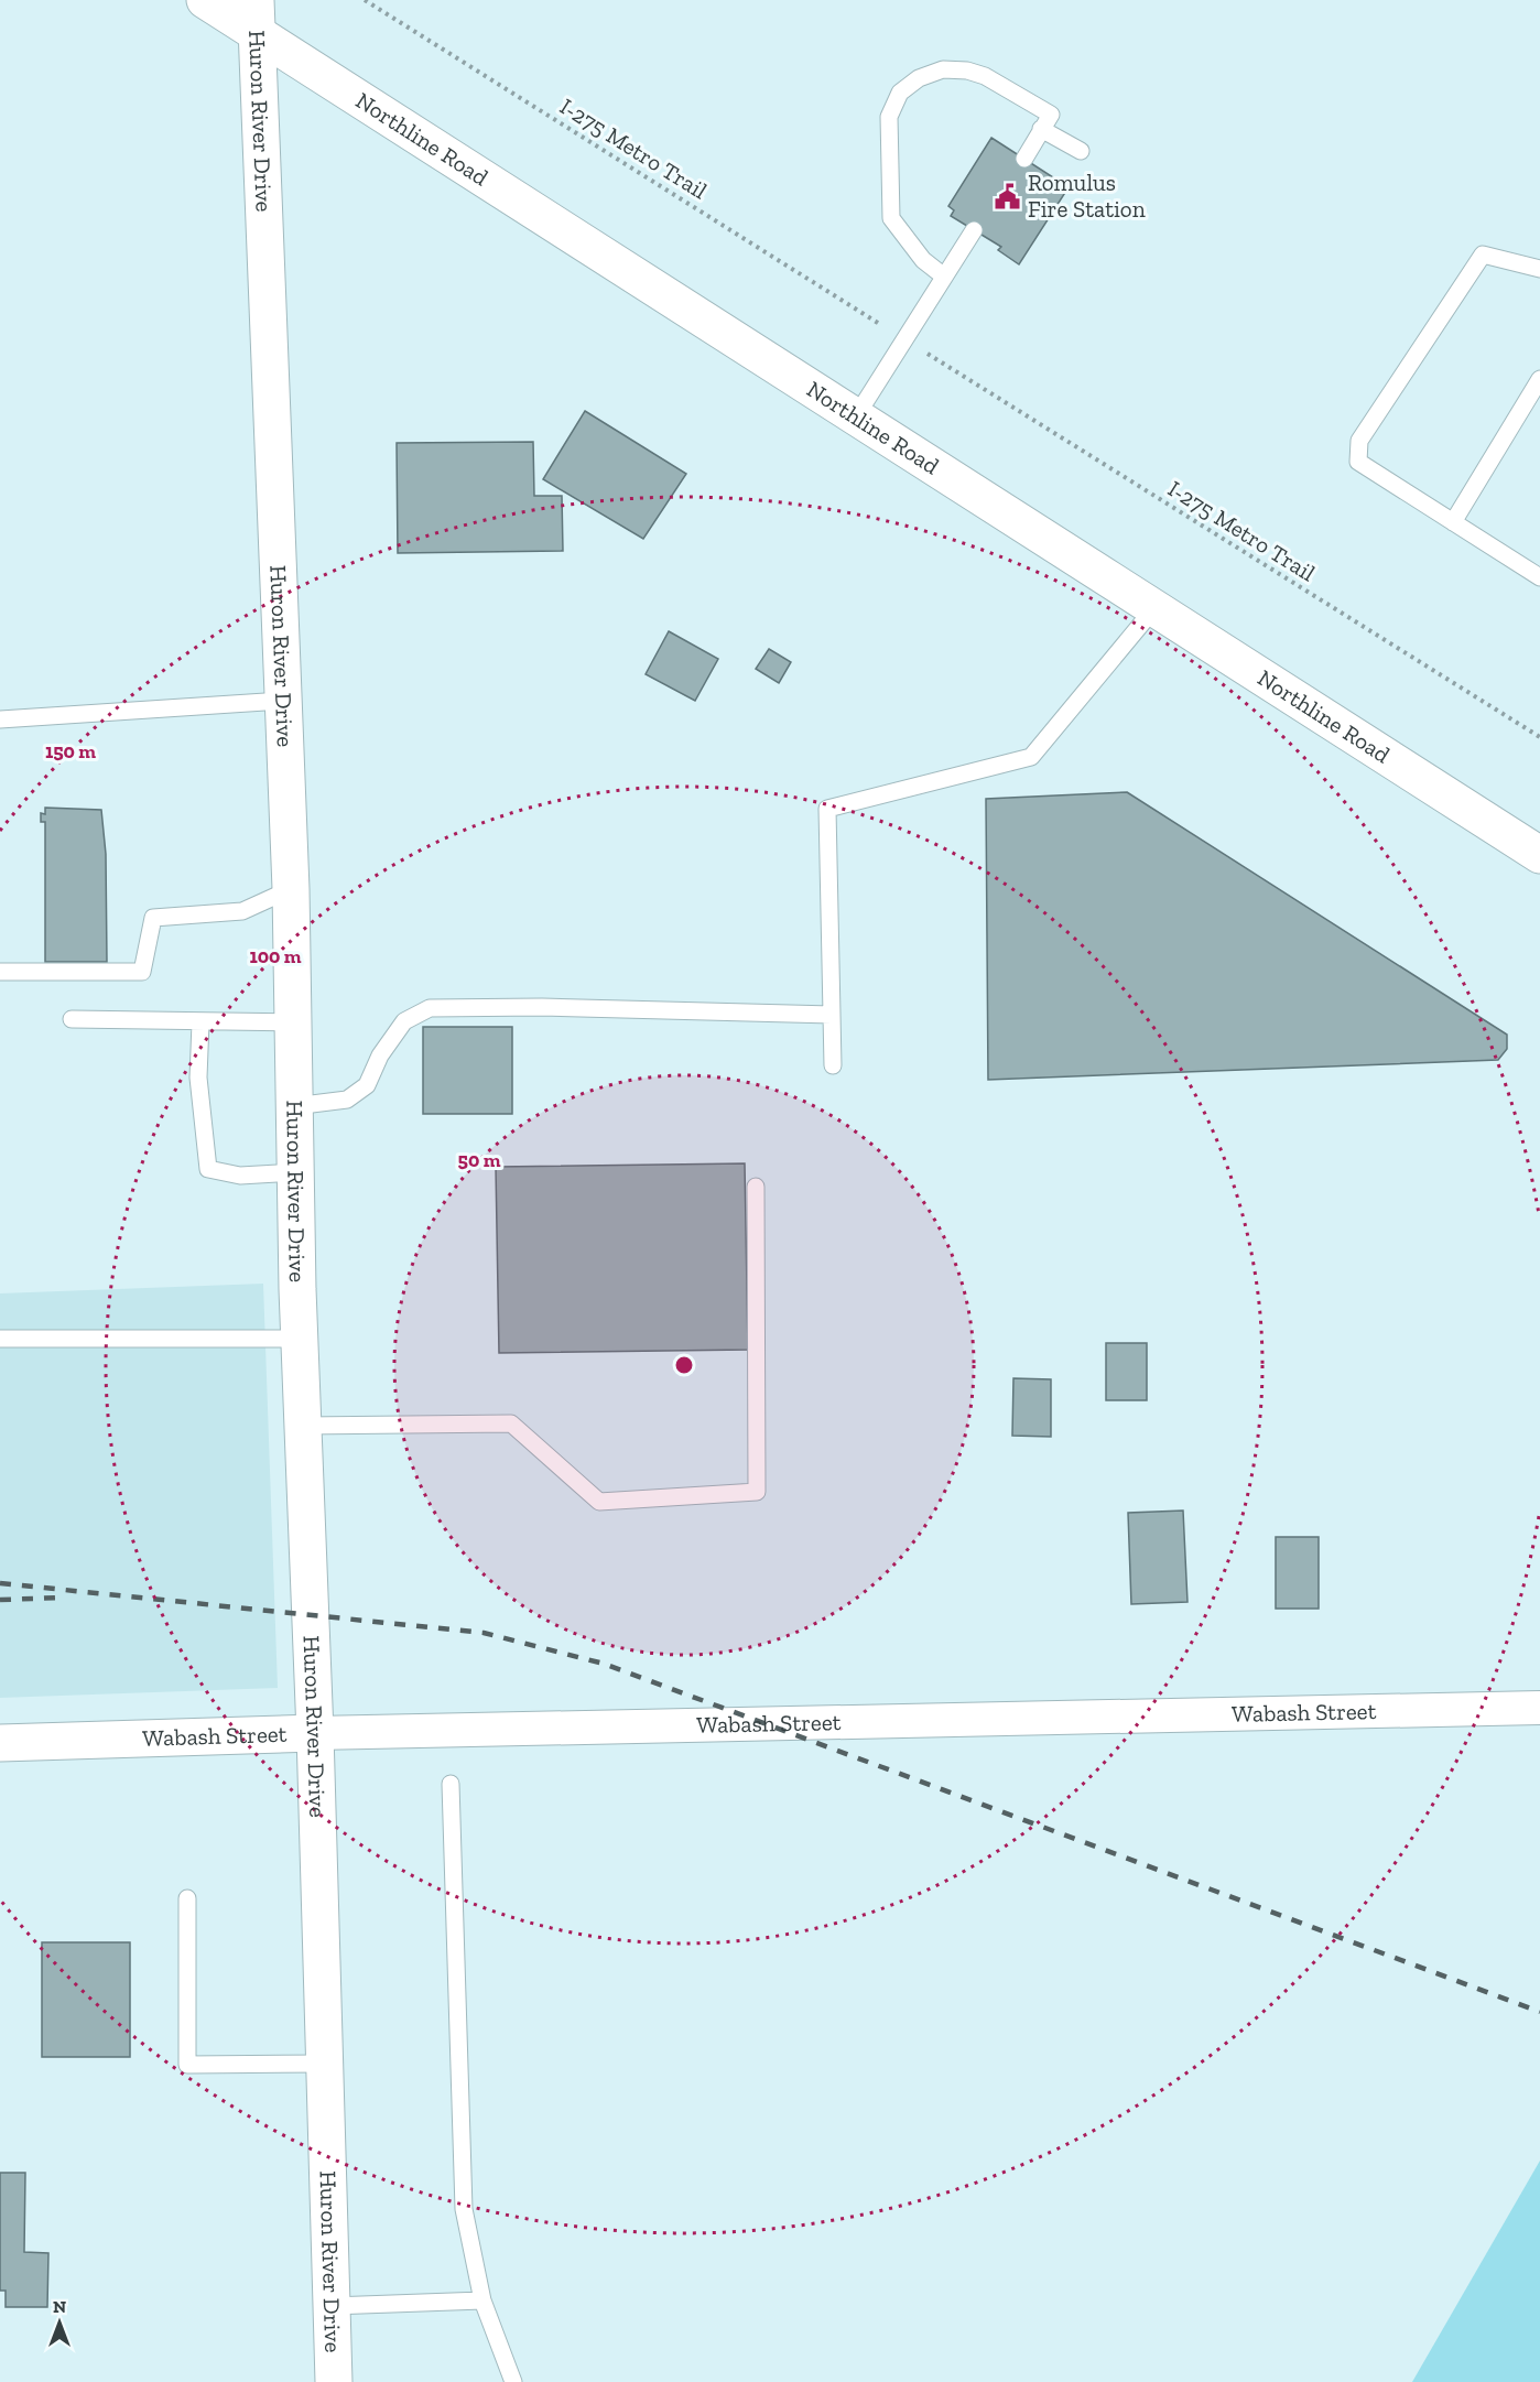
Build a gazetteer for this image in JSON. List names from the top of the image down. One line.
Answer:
{"streets":{"street":["Huron River Drive","Northline Road","Wabash Street"],"path":["I-275 Metro Trail"]},"crossings":[["Huron River Drive","Northline Road"],["Huron River Drive","Wabash Street"]],"places":{"public building":["Romulus Fire Station"]},"north":"top","rings":["150 m","100 m","50 m"]}
